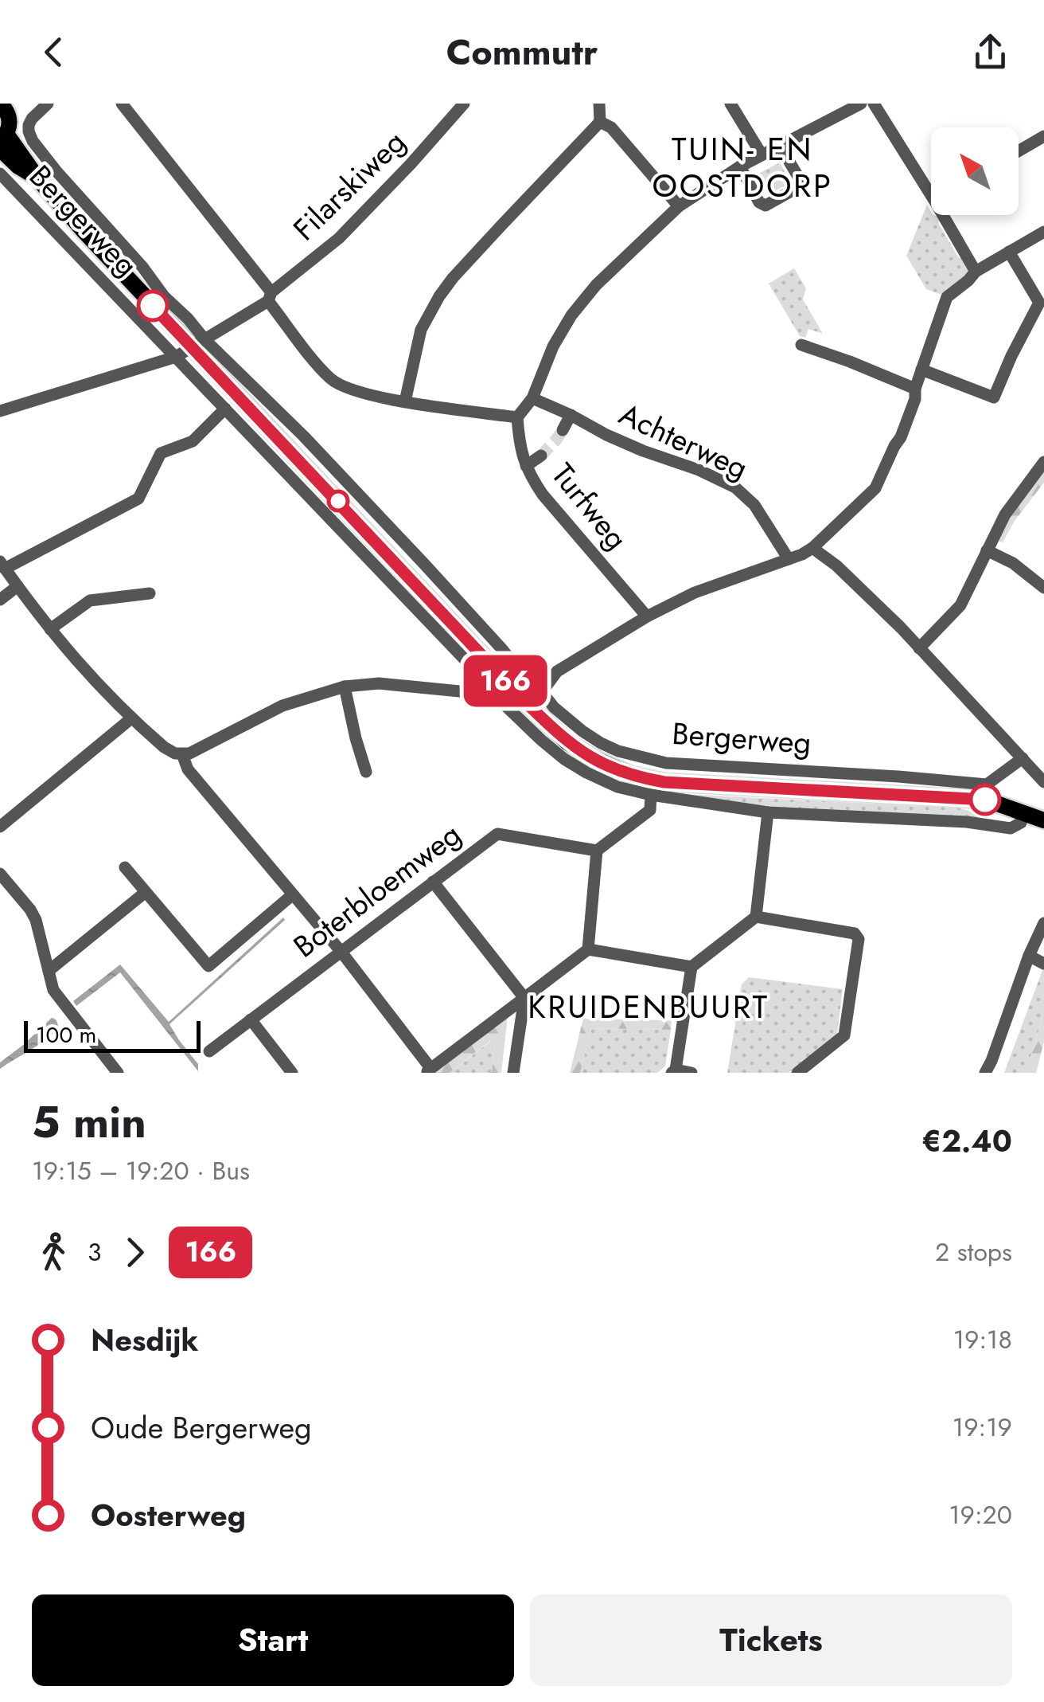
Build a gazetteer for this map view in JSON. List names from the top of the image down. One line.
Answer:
{"streets":{"main road":["Bergerweg"],"street":["Filarskiweg","Achterweg","Turfweg","Boterbloemweg"]},"crossings":[["Filarskiweg","Bergerweg"]],"districts":["TUIN- EN OOSTDORP","KRUIDENBUURT"],"lines":["bus line 166"],"scale_bar":"100 m","north":"top left","page":{"header":"Commutr","on_map":"166","scale":"100 m","heading":["5 min","19:15 – 19:20 · Bus","€2.40"],"legs":["3","166","2 stops"],"list":[{"name":"Nesdijk","value":"19:18"},{"name":"Oude Bergerweg","value":"19:19"},{"name":"Oosterweg","value":"19:20"}],"buttons":["Start","Tickets"]}}
